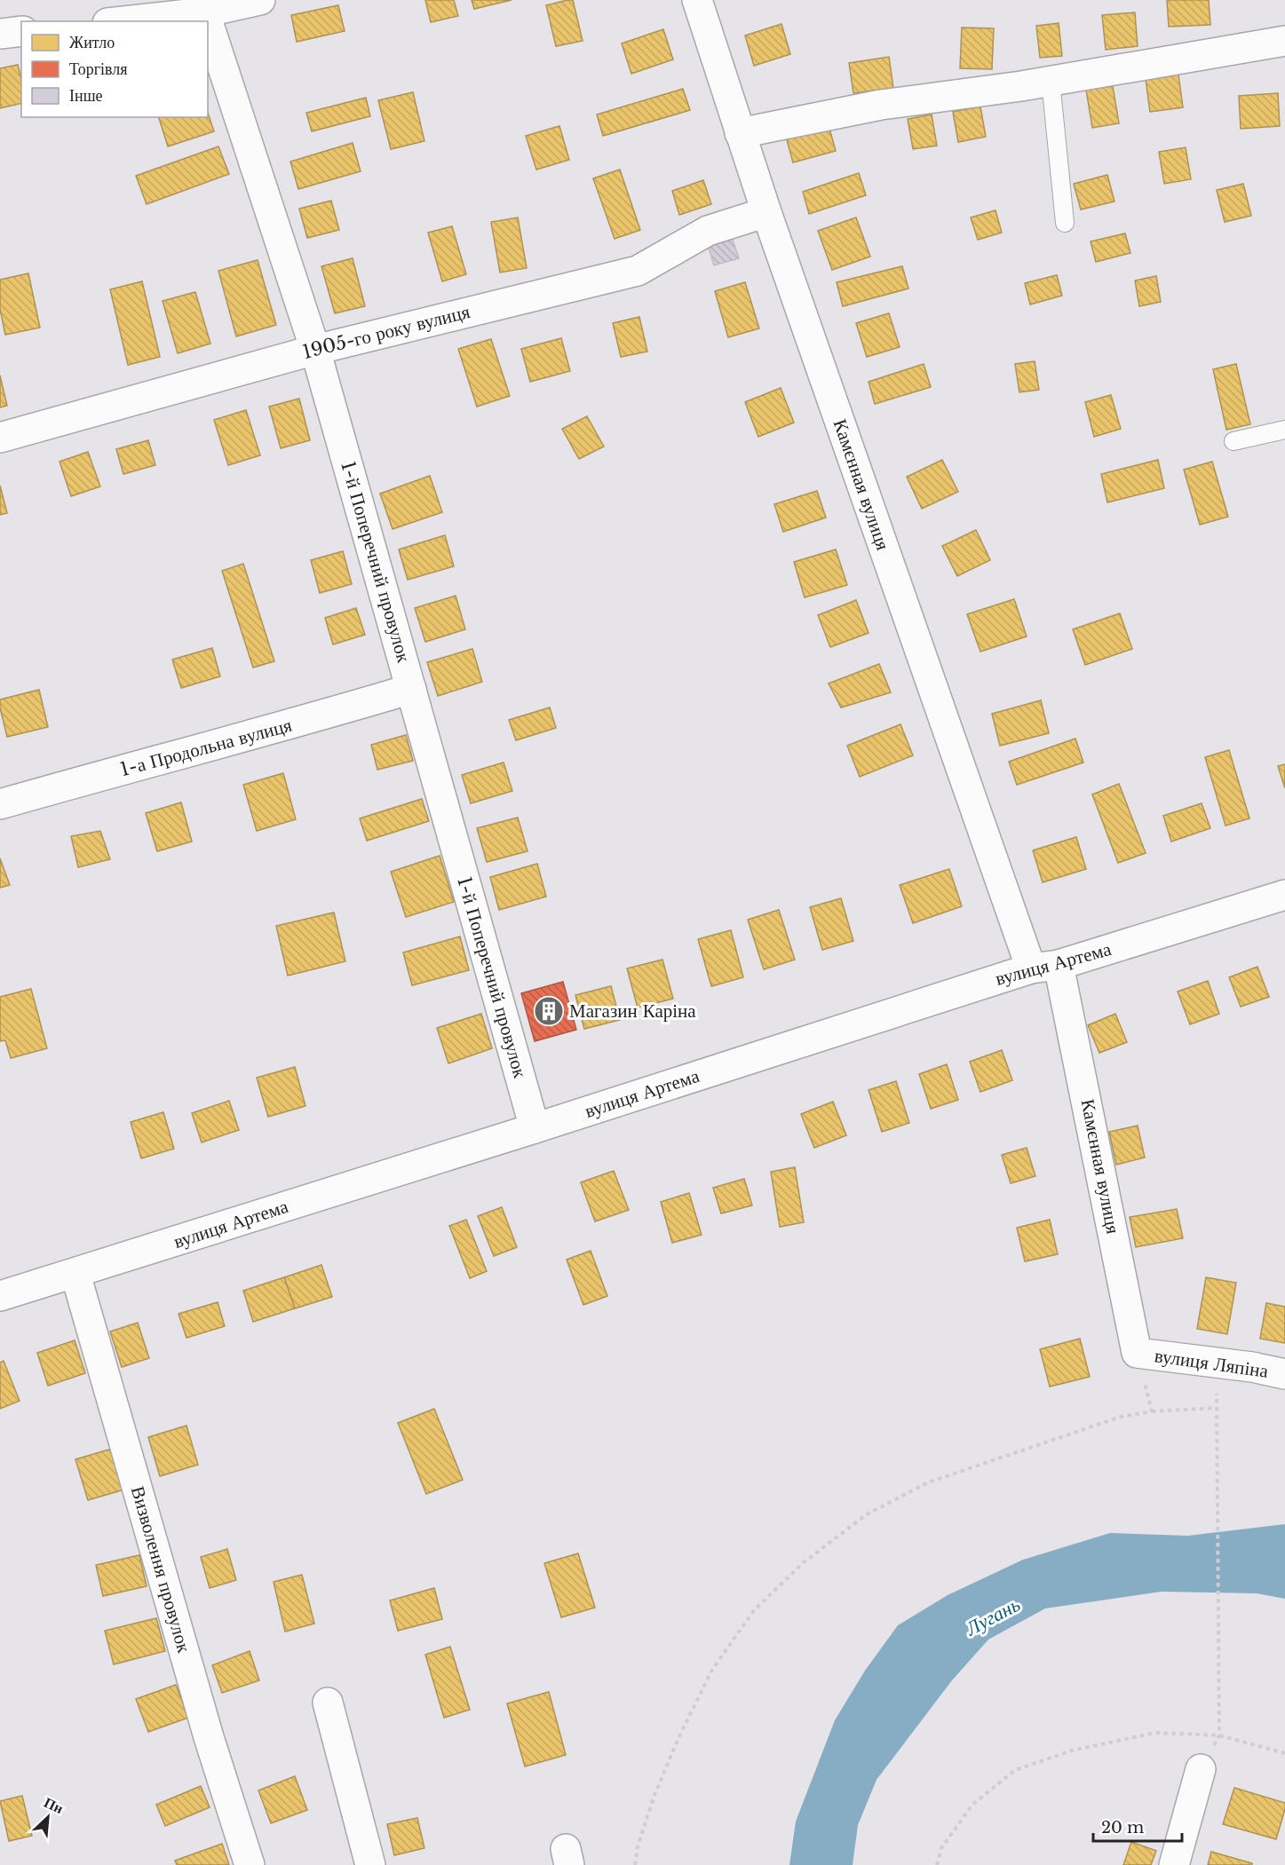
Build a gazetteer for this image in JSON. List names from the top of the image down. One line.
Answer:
{"streets":{"street":["1905-го року вулиця","Камєнная вулиця","1-й Поперечний провулок","1-а Продольна вулиця","вулиця Артема","вулиця Ляпіна","Визволення провулок"]},"crossings":[["1905-го року вулиця","Камєнная вулиця"],["1905-го року вулиця","1-й Поперечний провулок"],["Камєнная вулиця","вулиця Артема"],["Камєнная вулиця","вулиця Ляпіна"],["1-й Поперечний провулок","1-а Продольна вулиця"],["1-й Поперечний провулок","вулиця Артема"],["вулиця Артема","Визволення провулок"]],"water":["Лугань"],"places":{"building":["Магазин Каріна"]},"legend":["Житло","Торгівля","Інше"],"scale_bar":"20 m","north":"top right"}
